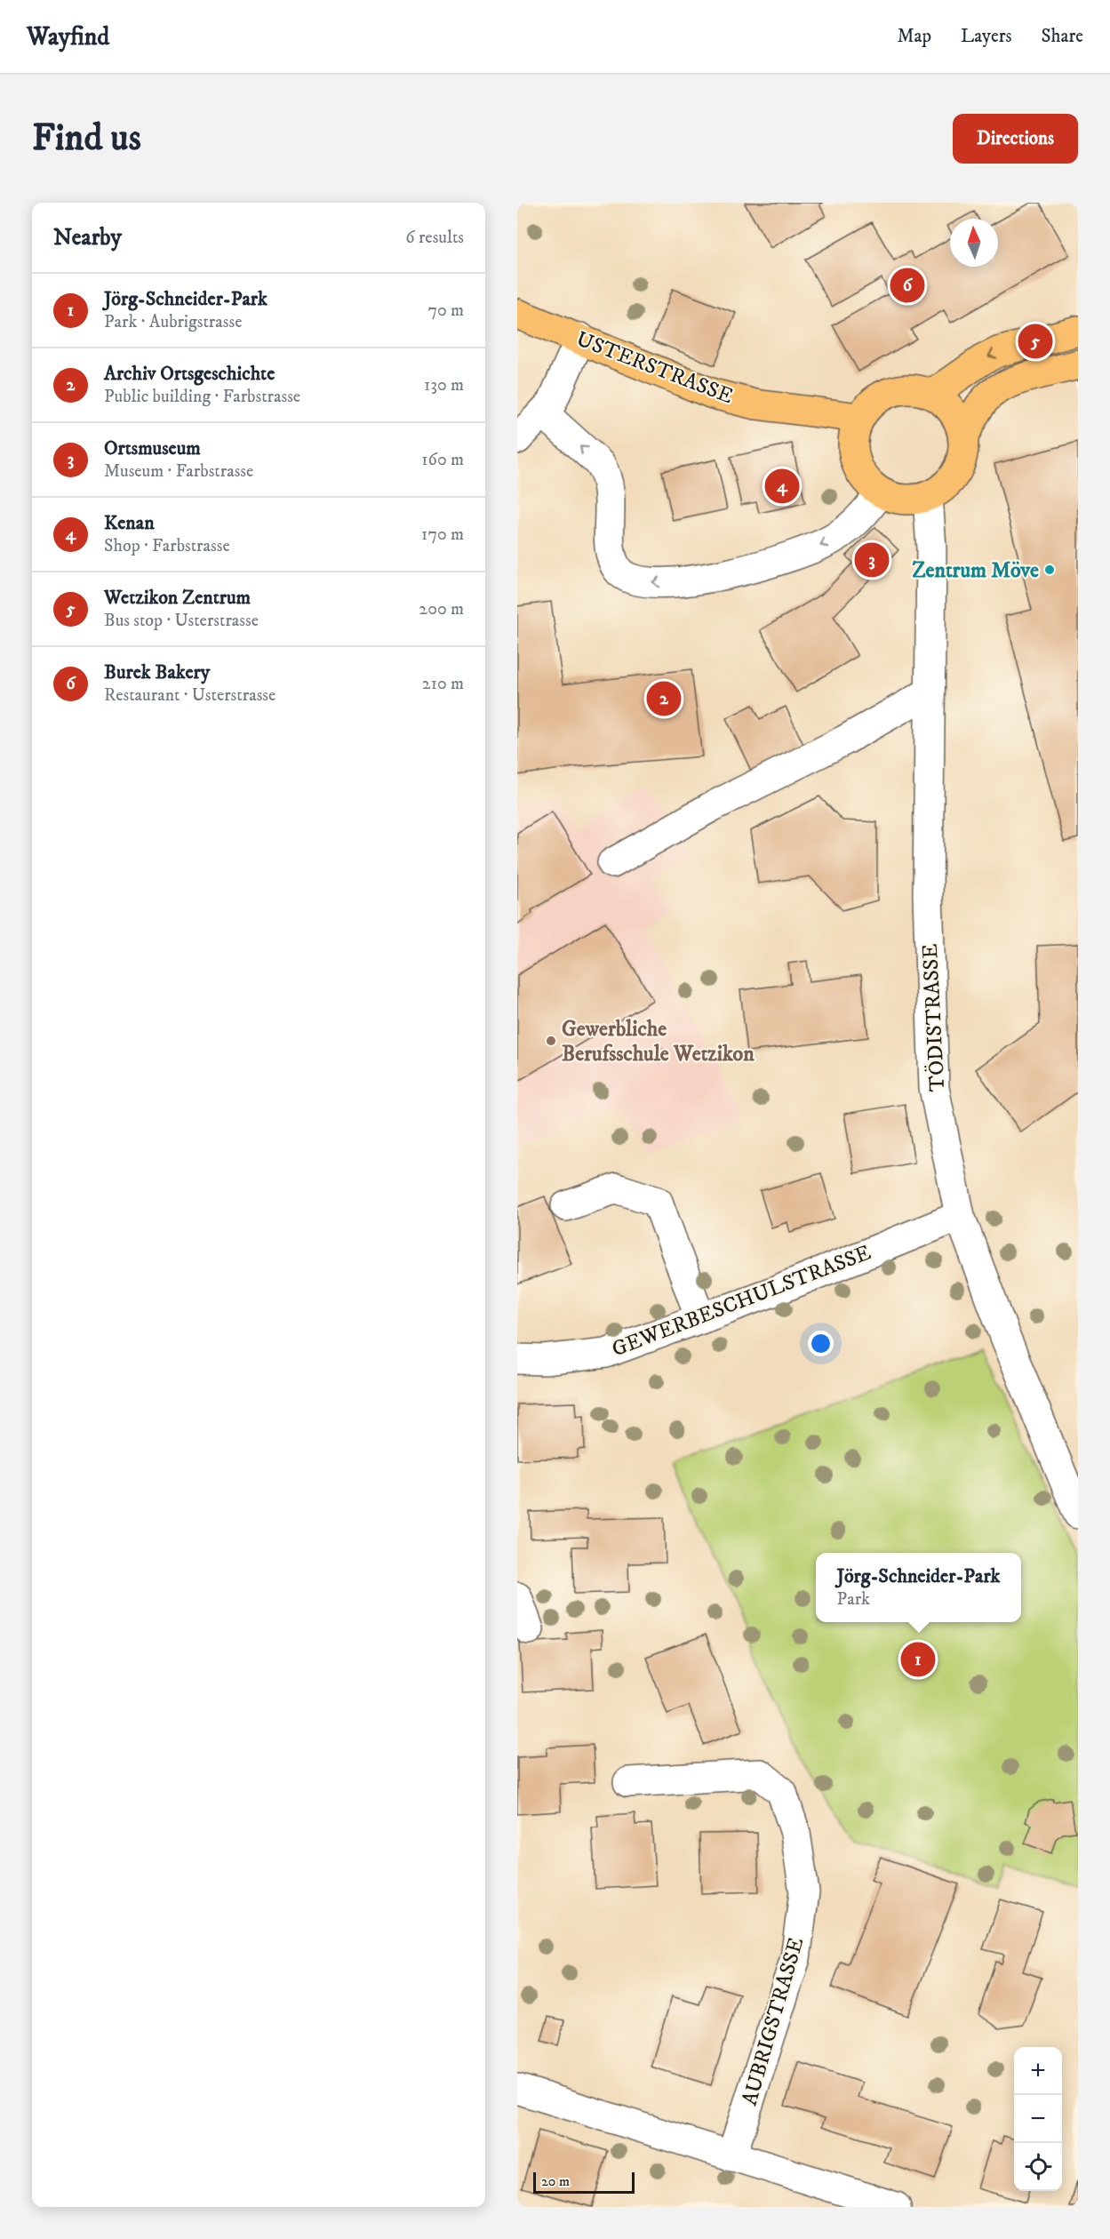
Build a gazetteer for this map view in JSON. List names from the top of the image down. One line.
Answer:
{"streets":{"main road":["USTERSTRASSE"],"street":["TÖDISTRASSE","GEWERBESCHULSTRASSE","AUBRIGSTRASSE"]},"crossings":[["USTERSTRASSE","TÖDISTRASSE"],["TÖDISTRASSE","GEWERBESCHULSTRASSE"]],"places":["Zentrum Möve","Gewerbliche Berufsschule Wetzikon"],"scale_bar":"20 m","north":"top","page":{"header":"Wayfind","nav":["Map","Layers","Share"],"buttons":"Directions","title":"Find us","heading":["Nearby","6 results"],"pins":["6","5","4","3","2","1"],"list":[{"mark":"1","name":"Jörg-Schneider-Park","note":"Park · Aubrigstrasse","value":"70 m"},{"mark":"2","name":"Archiv Ortsgeschichte","note":"Public building · Farbstrasse","value":"130 m"},{"mark":"3","name":"Ortsmuseum","note":"Museum · Farbstrasse","value":"160 m"},{"mark":"4","name":"Kenan","note":"Shop · Farbstrasse","value":"170 m"},{"mark":"5","name":"Wetzikon Zentrum","note":"Bus stop · Usterstrasse","value":"200 m"},{"mark":"6","name":"Burek Bakery","note":"Restaurant · Usterstrasse","value":"210 m"}],"popup":["Jörg-Schneider-Park","Park"],"map_buttons":["+","−"],"scale":"20 m"}}
